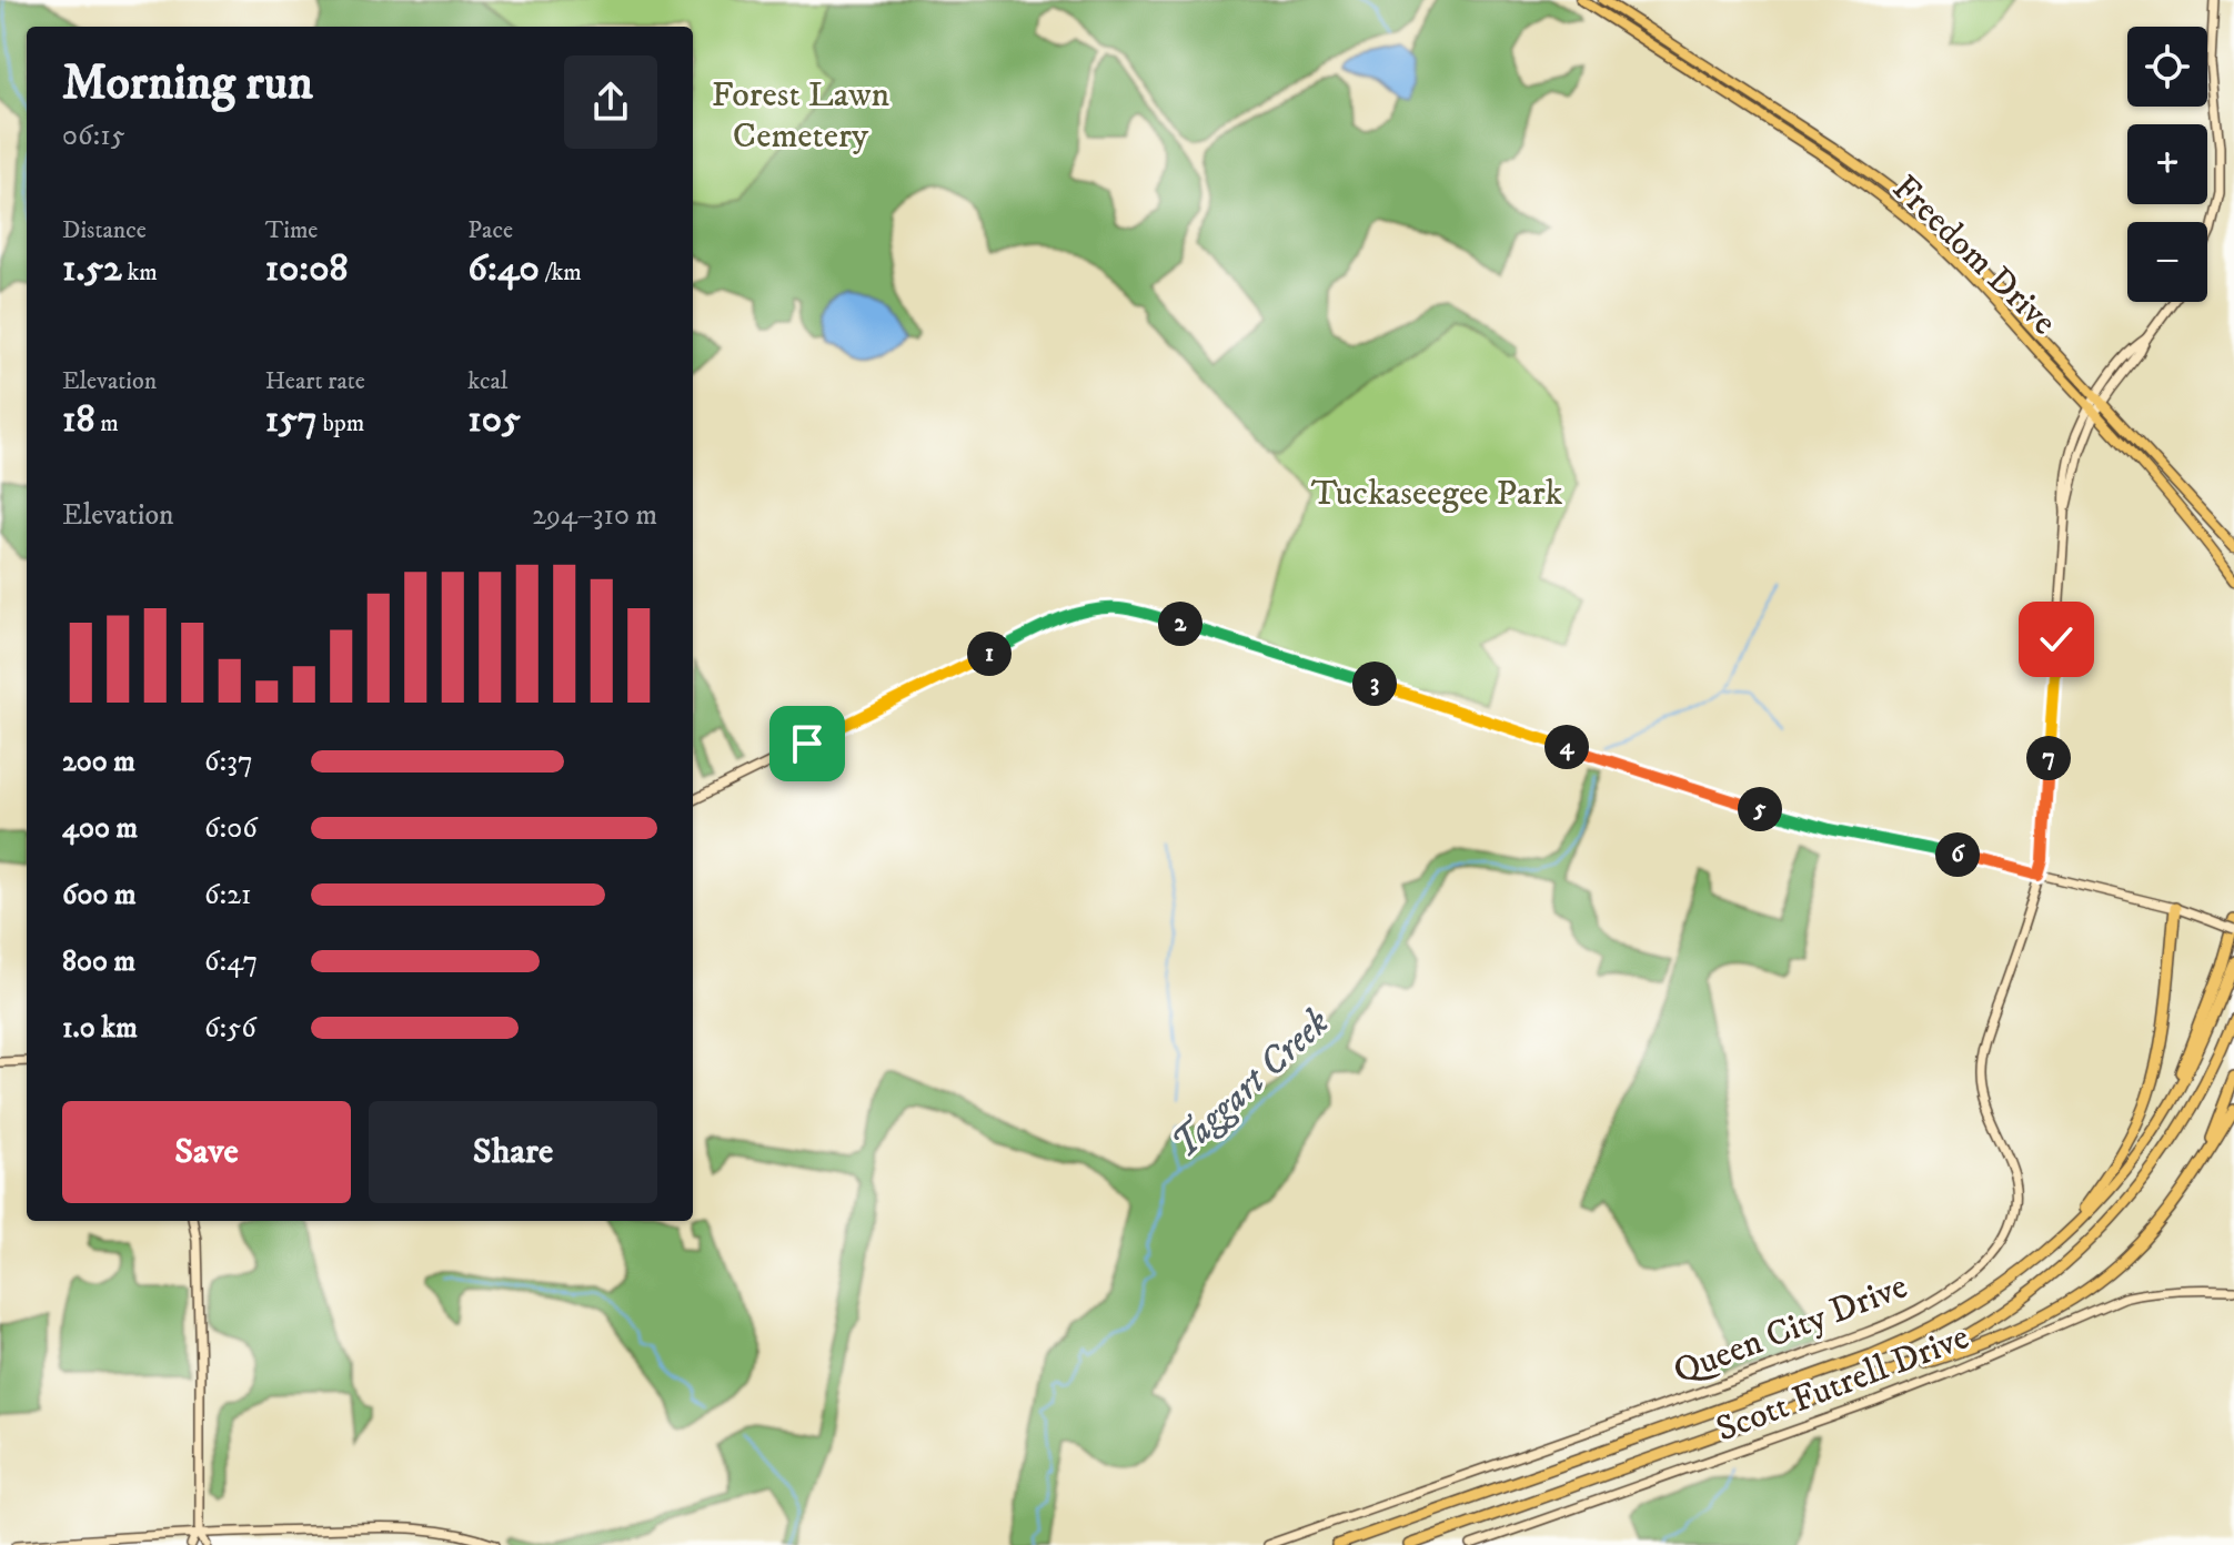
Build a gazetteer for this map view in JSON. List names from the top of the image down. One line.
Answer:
{"streets":{"main road":["Freedom Drive"],"street":["Queen City Drive","Scott Futrell Drive"]},"crossings":[["Freedom Drive","Queen City Drive"]],"water":["Taggart Creek"],"parks":["Forest Lawn Cemetery","Tuckaseegee Park"],"page":{"map_buttons":["+","−"],"heading":["Morning run","06:15"],"stats":[["Distance","1.52 km"],["Time","10:08"],["Pace","6:40 /km"],["Elevation","18 m"],["Heart rate","157 bpm"],["kcal","105"]],"chart":["Elevation","294–310 m"],"pins":["2","1","3","4","7","5","6"],"list":[{"name":"200 m","note":"6:37"},{"name":"400 m","note":"6:06"},{"name":"600 m","note":"6:21"},{"name":"800 m","note":"6:47"},{"name":"1.0 km","note":"6:56"}],"buttons":["Save","Share"]}}
